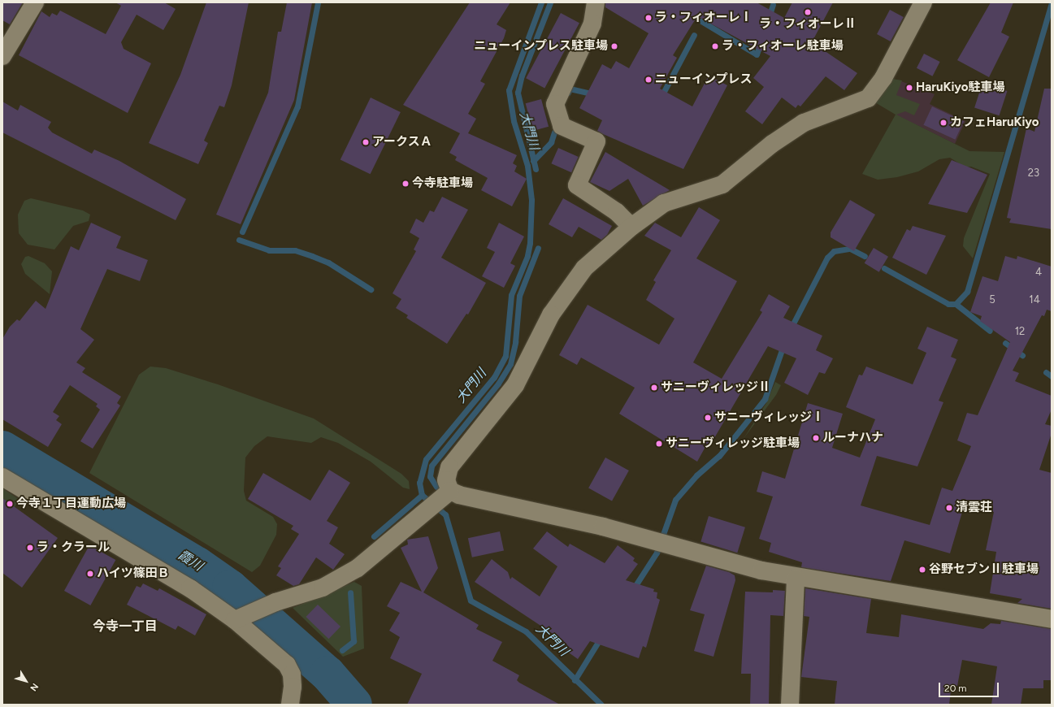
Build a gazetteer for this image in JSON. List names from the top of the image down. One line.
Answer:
{"districts":["今寺一丁目"],"water":["大門川","霞川"],"places":["ラ・フィオーレⅡ","ラ・フィオーレⅠ","ニューインプレス駐車場","ラ・フィオーレ駐車場","ニューインプレス","HaruKiyo駐車場","カフェHaruKiyo","アークスＡ","今寺駐車場","サニーヴィレッジⅡ","サニーヴィレッジⅠ","ルーナハナ","サニーヴィレッジ駐車場","今寺１丁目運動広場","清雲荘","ラ・クラール","谷野セブンⅡ駐車場","ハイツ篠田Ｂ"],"house_numbers":["23","4","5","14","12"],"scale_bar":"20 m","north":"bottom right"}
